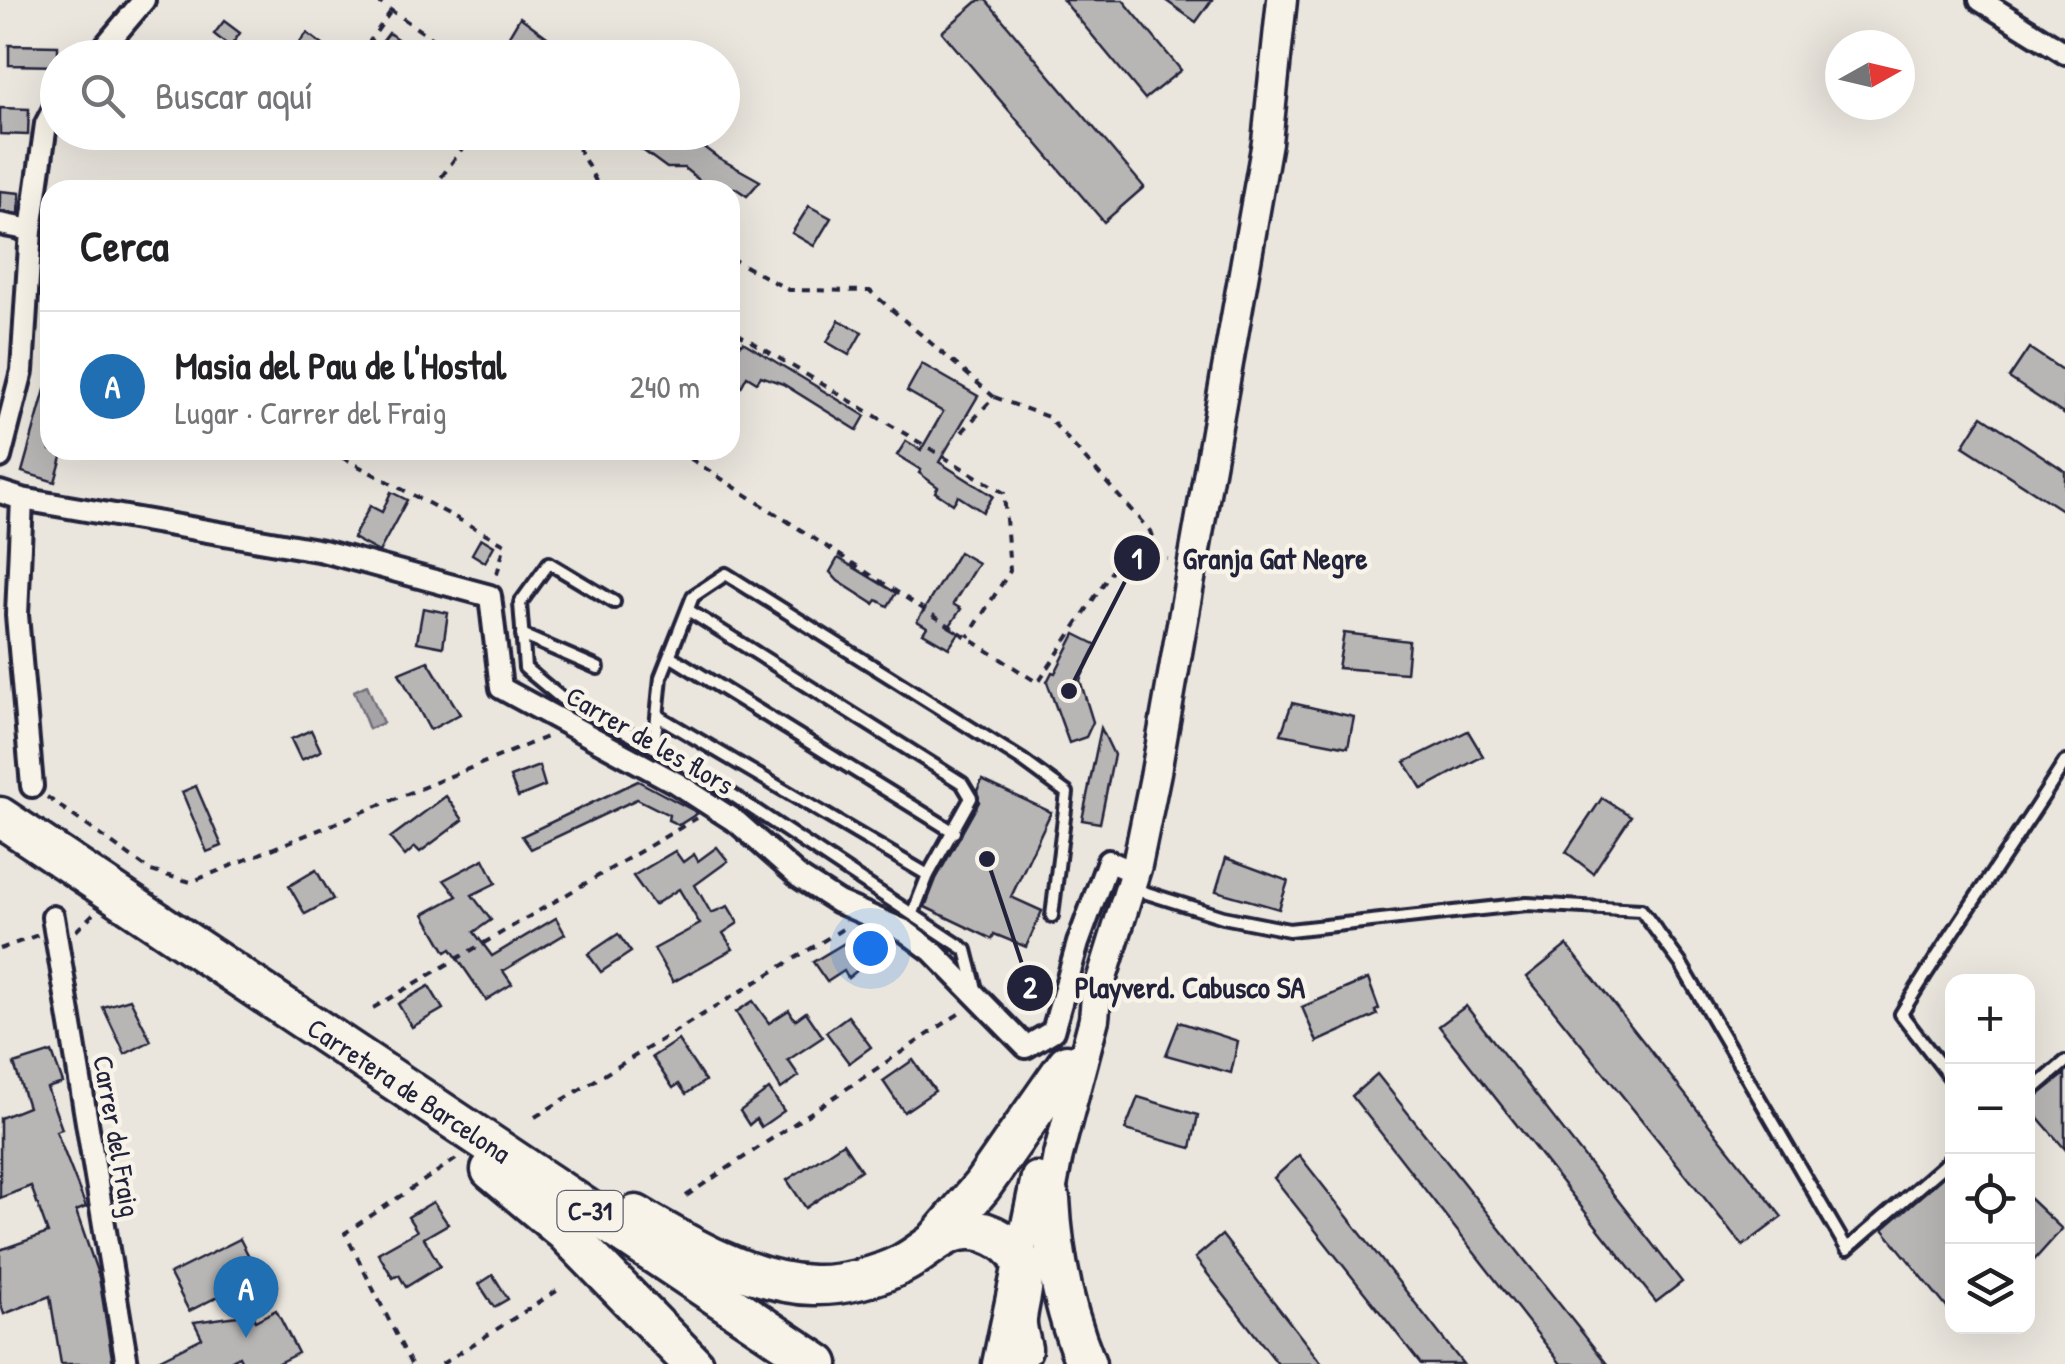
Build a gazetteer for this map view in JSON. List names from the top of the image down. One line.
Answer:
{"streets":{"highway":["Carretera de Barcelona","C-31"],"street":["Carrer de les flors","Carrer del Fraig"]},"places":["Granja Gat Negre","Playverd. Cabusco SA"],"north":"right","page":{"search":"Buscar aquí","heading":"Cerca","list":[{"mark":"A","name":"Masia del Pau de l'Hostal","note":"Lugar · Carrer del Fraig","value":"240 m"}],"map_buttons":["+","−"],"pins":"A"}}
